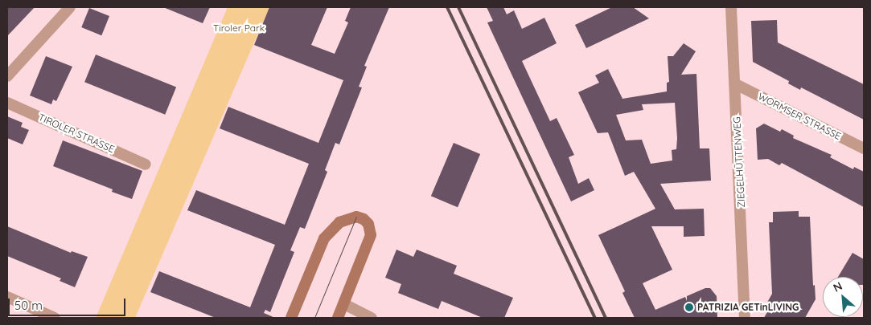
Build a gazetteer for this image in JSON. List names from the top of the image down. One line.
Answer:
{"streets":{"street":["WORMSER STRASSE","TIROLER STRASSE","ZIEGELHÜTTENWEG"]},"crossings":[["WORMSER STRASSE","ZIEGELHÜTTENWEG"]],"parks":["Tiroler Park"],"places":["PATRIZIA GETinLIVING"],"scale_bar":"50 m","north":"top left"}
